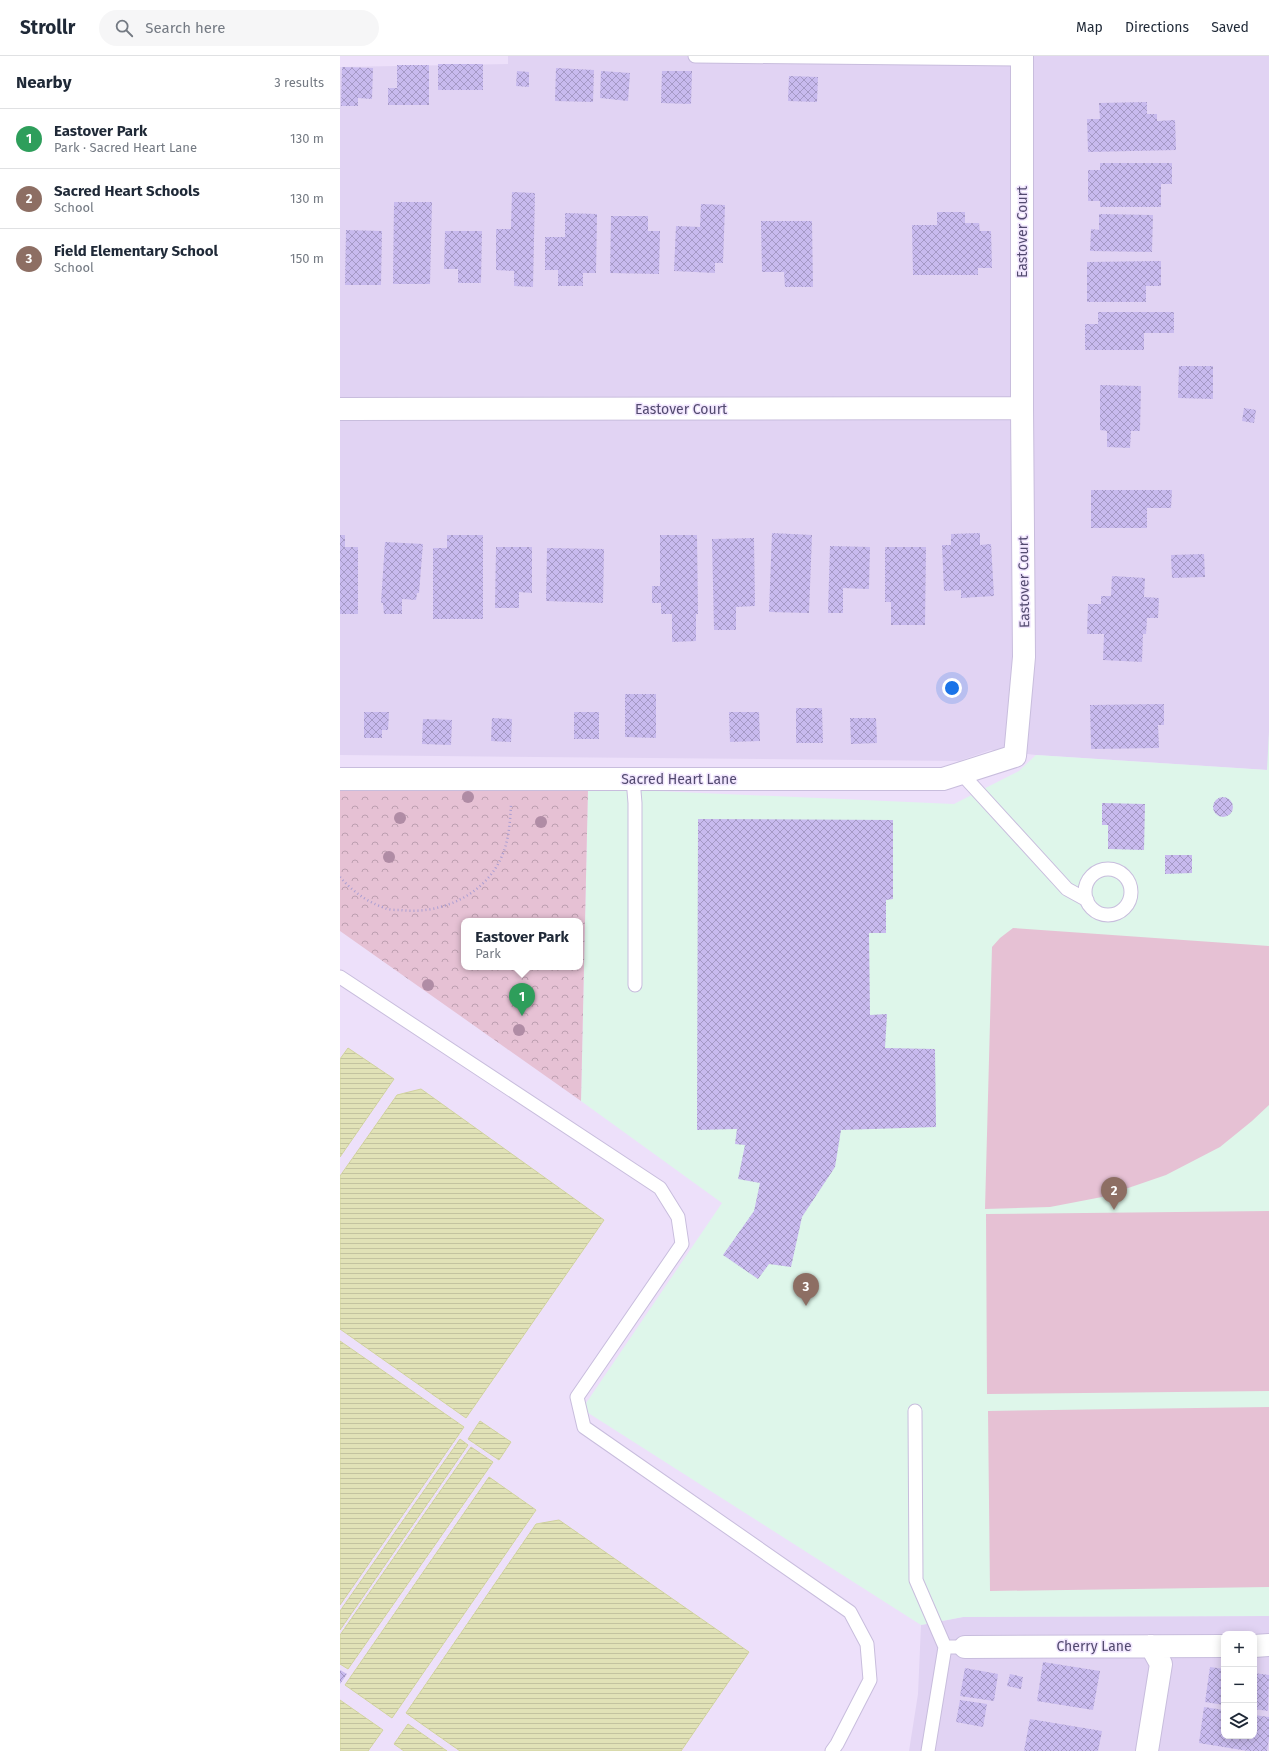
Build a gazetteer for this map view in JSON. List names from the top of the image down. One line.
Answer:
{"streets":{"street":["Eastover Court","Sacred Heart Lane","Cherry Lane"]},"crossings":[["Eastover Court","Sacred Heart Lane"]],"page":{"header":"Strollr","search":"Search here","nav":["Map","Directions","Saved"],"heading":["Nearby","3 results"],"list":[{"mark":"1","name":"Eastover Park","note":"Park · Sacred Heart Lane","value":"130 m"},{"mark":"2","name":"Sacred Heart Schools","note":"School","value":"130 m"},{"mark":"3","name":"Field Elementary School","note":"School","value":"150 m"}],"popup":["Eastover Park","Park"],"pins":["1","2","3"],"map_buttons":["+","−"]}}
